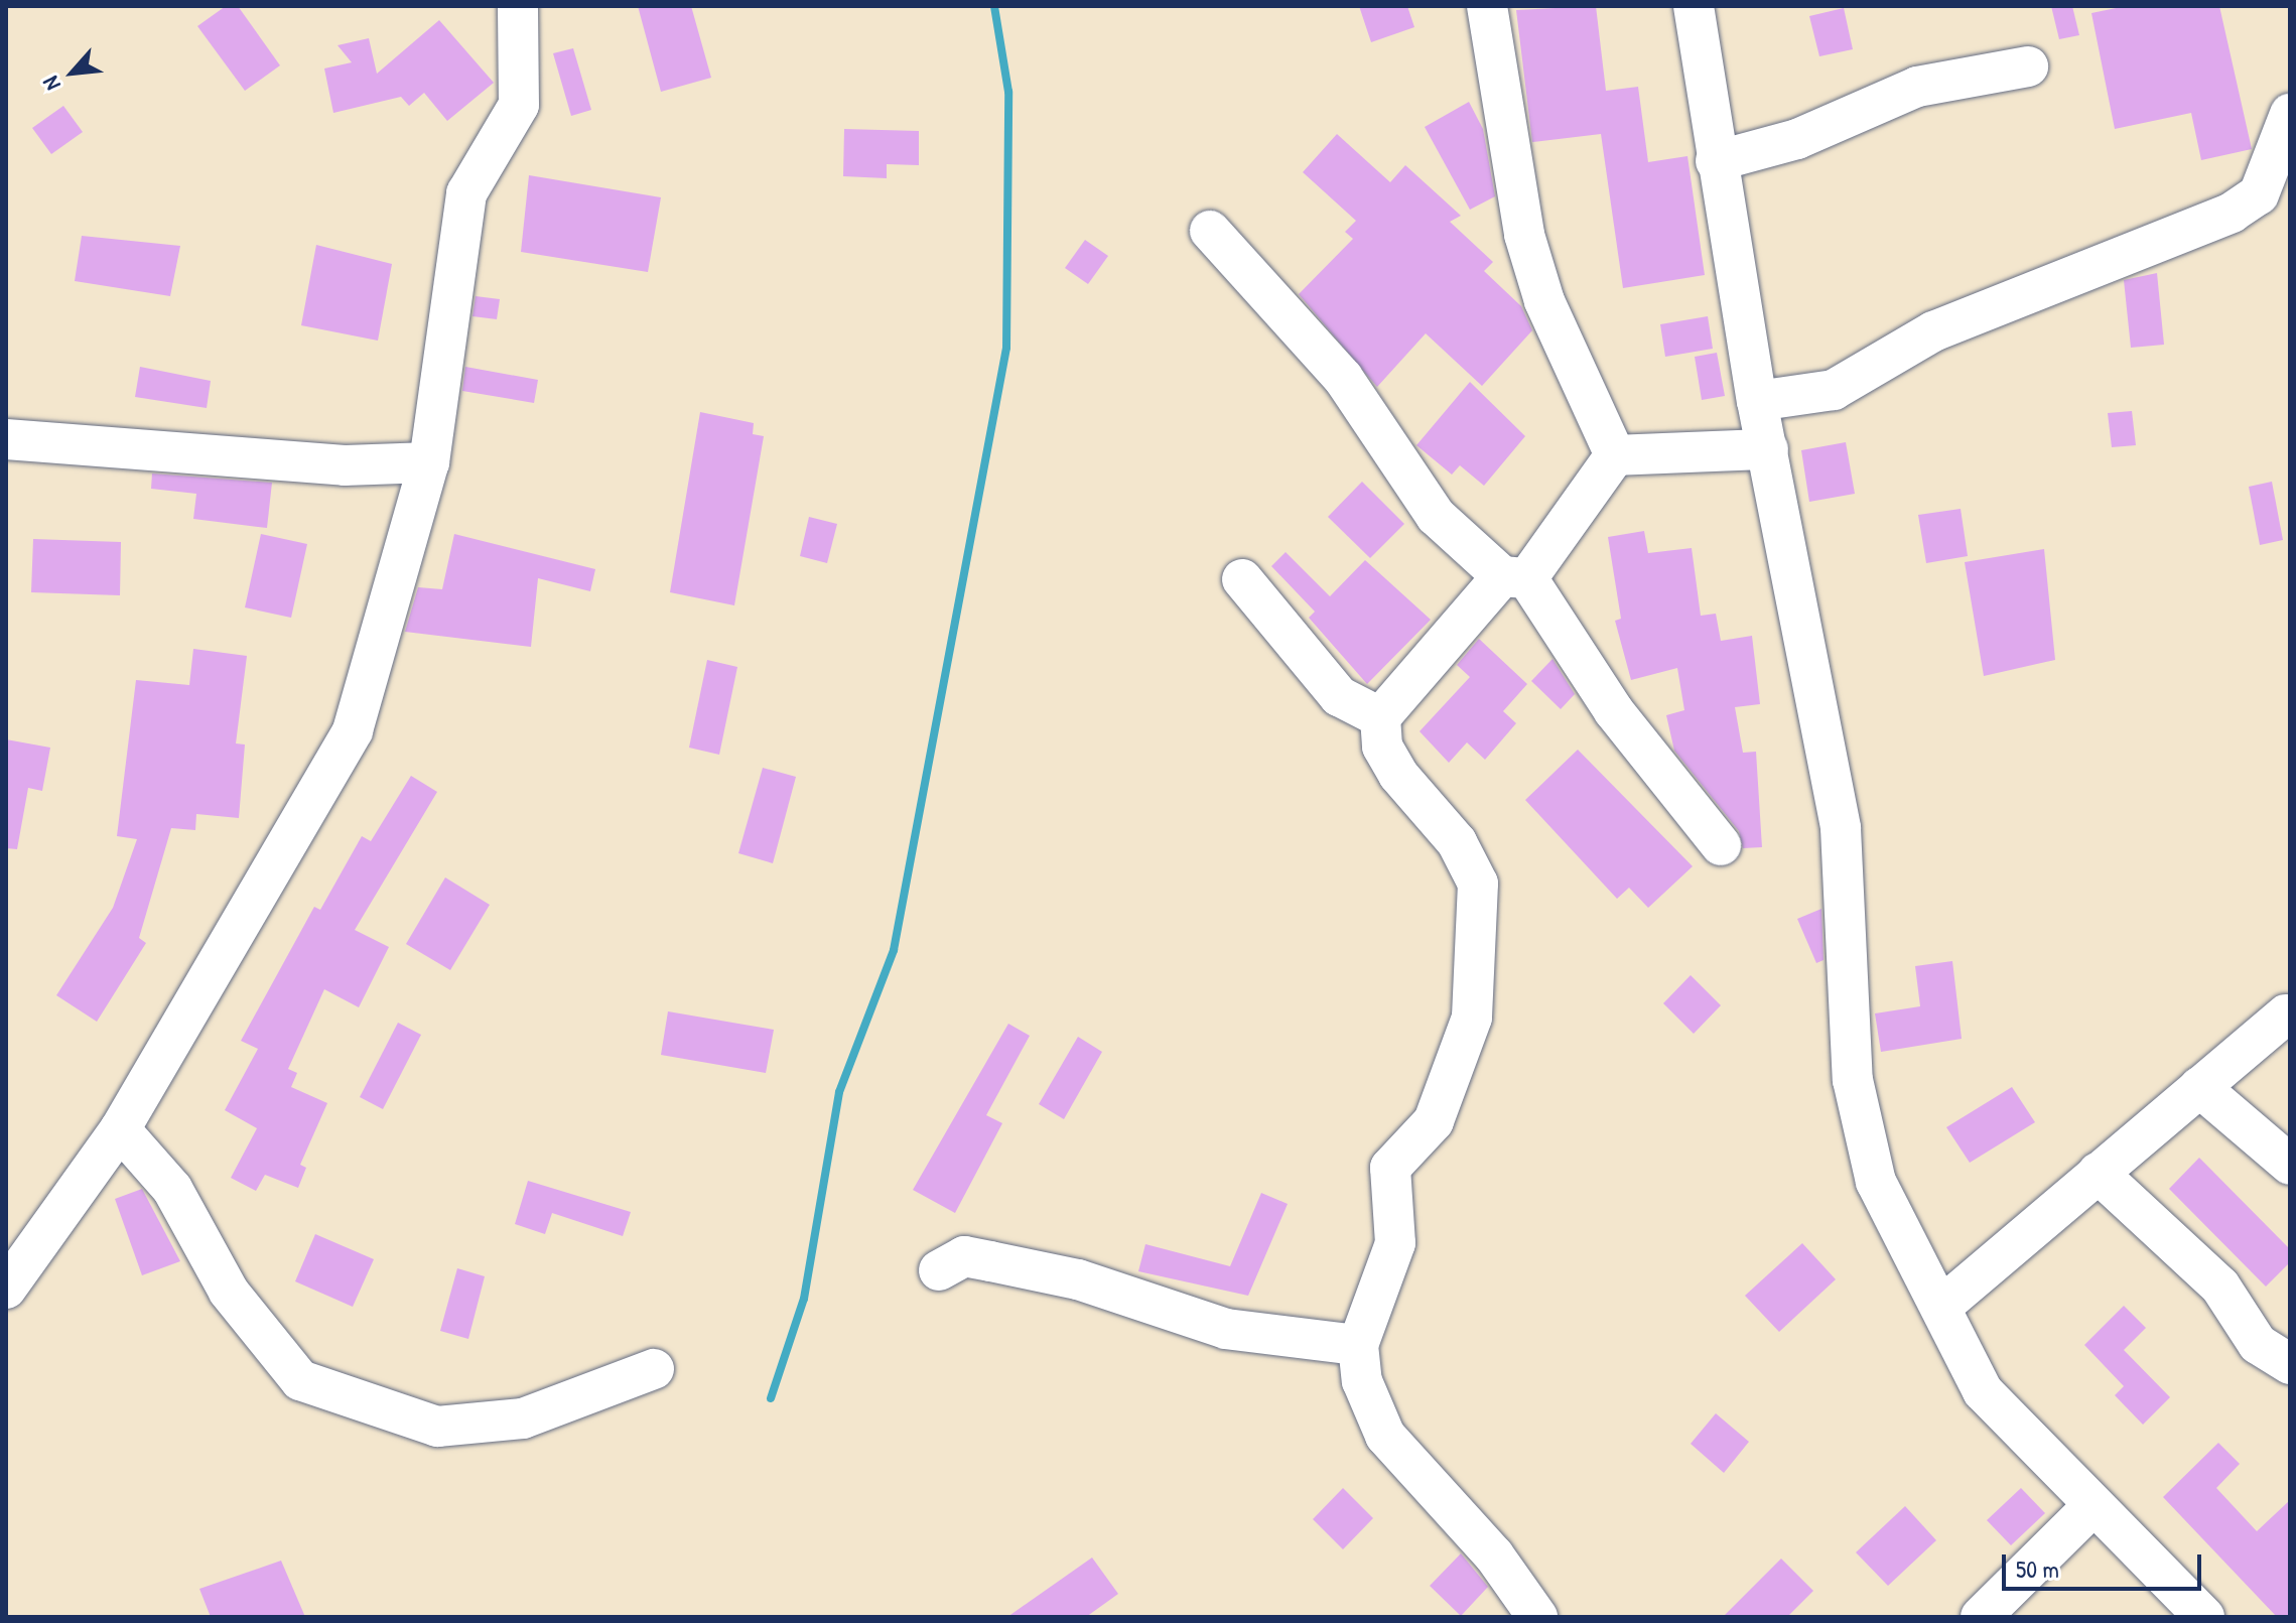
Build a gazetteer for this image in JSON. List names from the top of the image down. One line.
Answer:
{"scale_bar":"50 m","north":"bottom left"}
